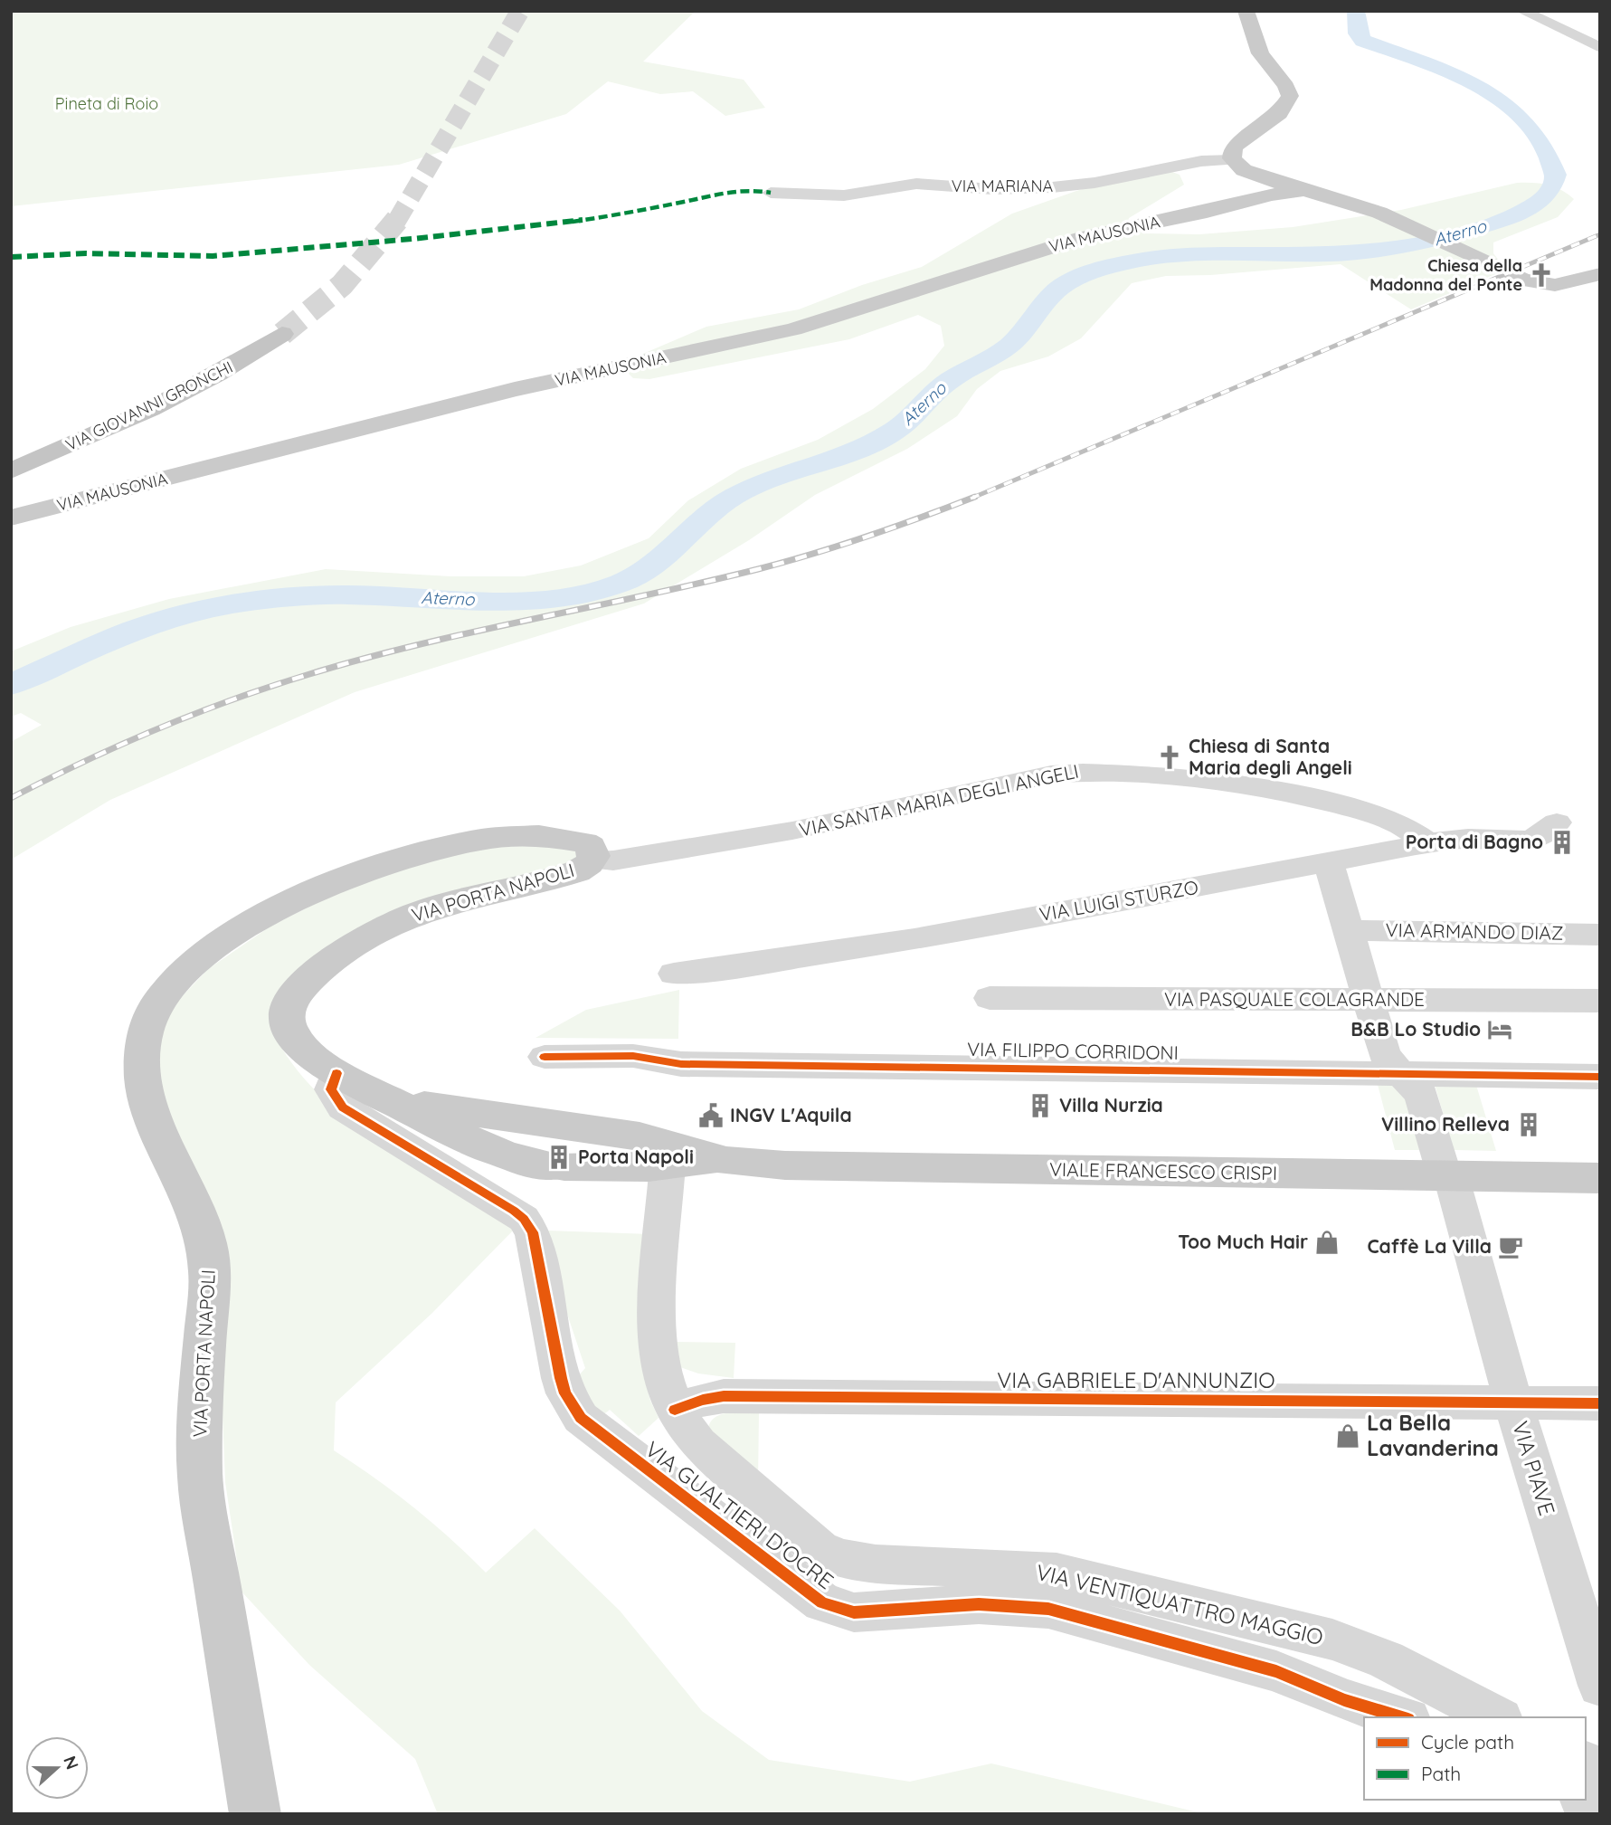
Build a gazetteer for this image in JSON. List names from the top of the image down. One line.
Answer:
{"streets":{"highway":["VIA GIOVANNI GRONCHI"],"main road":["VIA MAUSONIA","VIA PORTA NAPOLI","VIALE FRANCESCO CRISPI"],"street":["VIA MARIANA","VIA SANTA MARIA DEGLI ANGELI","VIA LUIGI STURZO","VIA ARMANDO DIAZ","VIA PASQUALE COLAGRANDE","VIA FILIPPO CORRIDONI","VIA GABRIELE D'ANNUNZIO","VIA PIAVE","VIA GUALTIERI D'OCRE","VIA VENTIQUATTRO MAGGIO"]},"crossings":[["VIA SANTA MARIA DEGLI ANGELI","VIA PORTA NAPOLI"],["VIA SANTA MARIA DEGLI ANGELI","VIA LUIGI STURZO"],["VIA PORTA NAPOLI","VIALE FRANCESCO CRISPI"],["VIA PORTA NAPOLI","VIA GUALTIERI D'OCRE"],["VIA PORTA NAPOLI","VIA VENTIQUATTRO MAGGIO"],["VIA LUIGI STURZO","VIA PIAVE"],["VIA ARMANDO DIAZ","VIA PIAVE"],["VIA PASQUALE COLAGRANDE","VIA PIAVE"],["VIA FILIPPO CORRIDONI","VIA PIAVE"],["VIALE FRANCESCO CRISPI","VIA PIAVE"],["VIALE FRANCESCO CRISPI","VIA VENTIQUATTRO MAGGIO"],["VIA GABRIELE D'ANNUNZIO","VIA PIAVE"],["VIA GABRIELE D'ANNUNZIO","VIA VENTIQUATTRO MAGGIO"]],"water":["Aterno"],"parks":["Pineta di Roio"],"places":{"church":["Chiesa della Madonna del Ponte","Chiesa di Santa Maria degli Angeli"],"building":["Porta di Bagno","Villa Nurzia","Villino Relleva","Porta Napoli"],"hotel":["B&B Lo Studio"],"public building":["INGV L'Aquila"],"shop":["Too Much Hair","La Bella Lavanderina"],"cafe":["Caffè La Villa"]},"legend":["Cycle path","Path"],"north":"right"}
